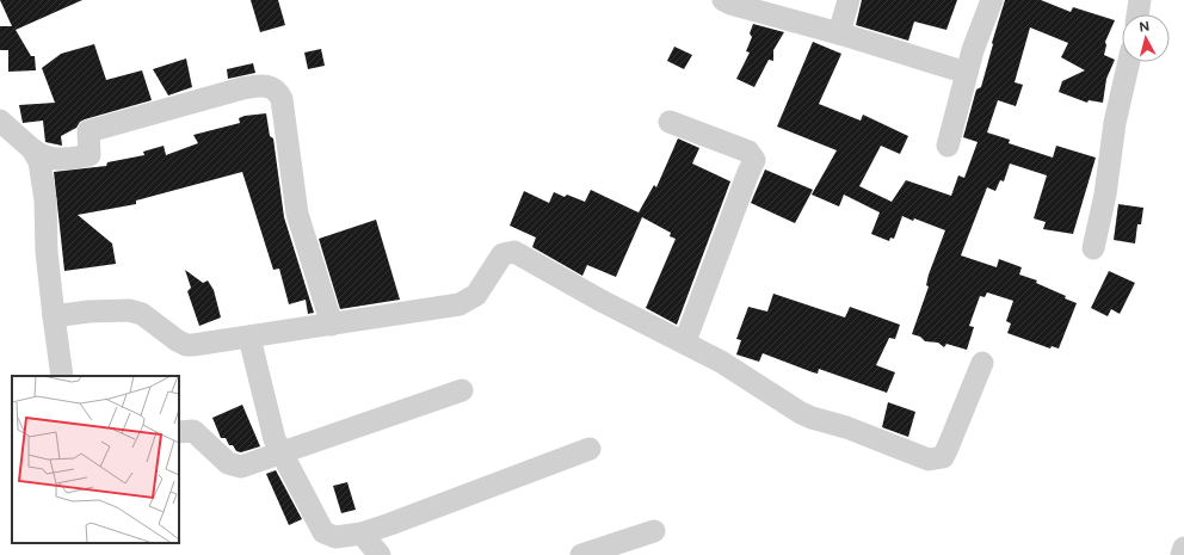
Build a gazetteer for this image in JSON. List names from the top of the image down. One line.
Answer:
{"north":"top"}
